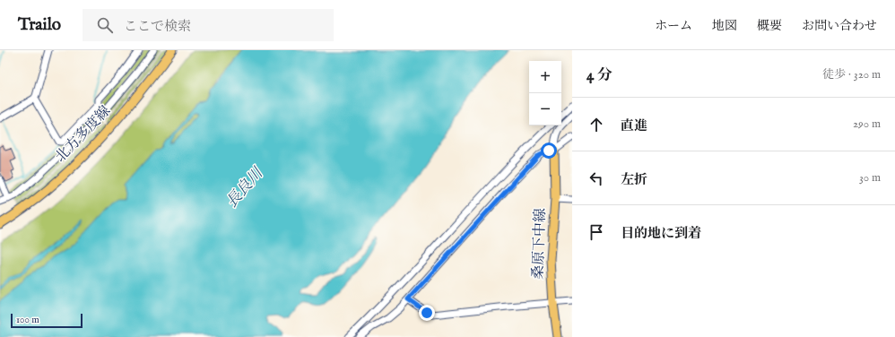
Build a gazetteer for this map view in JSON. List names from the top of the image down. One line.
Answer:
{"streets":{"main road":["北方多度線","桑原下中線"]},"water":["長良川"],"scale_bar":"100 m","page":{"header":"Trailo","search":"ここで検索","nav":["ホーム","地図","概要","お問い合わせ"],"heading":["4 分","徒歩 · 320 m"],"map_buttons":["+","−"],"list":[["直進","290 m"],["左折","30 m"],"目的地に到着"],"scale":"100 m"}}
